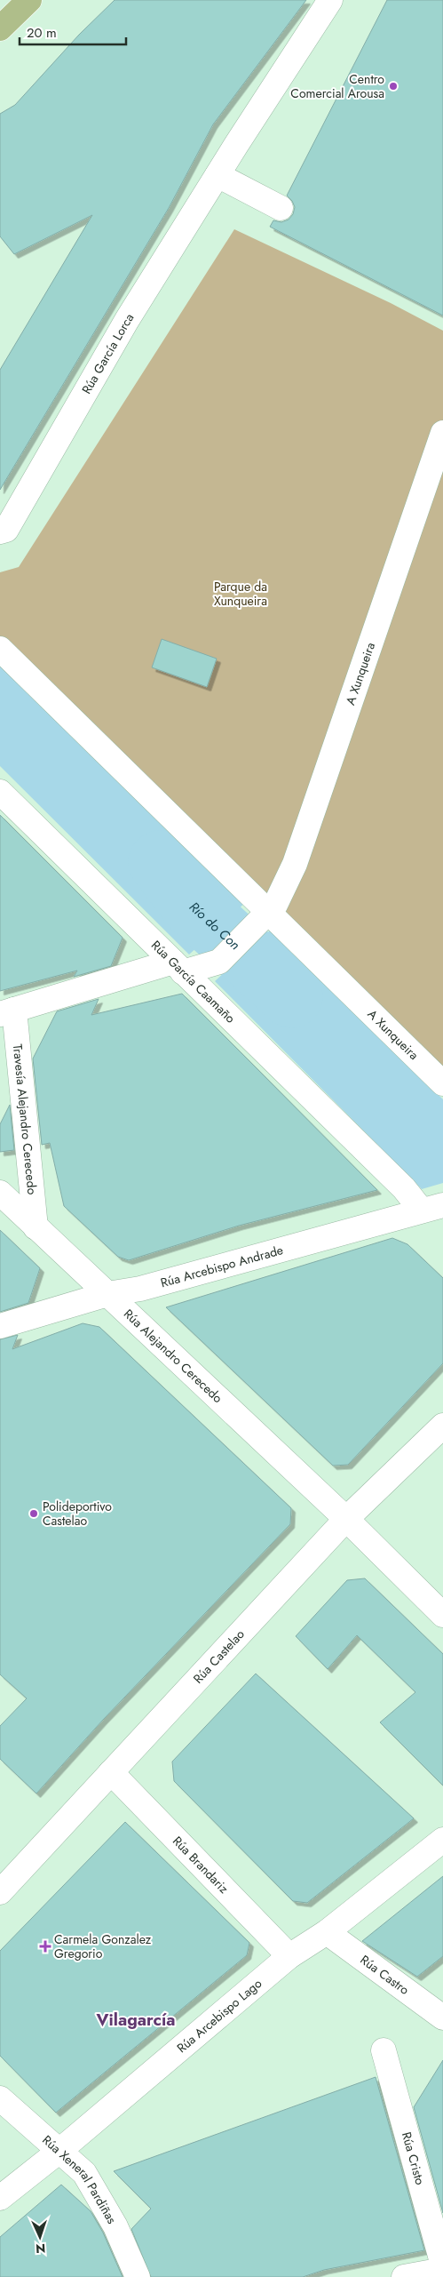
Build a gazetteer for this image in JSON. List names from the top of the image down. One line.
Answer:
{"streets":{"street":["Rúa García Lorca","A Xunqueira","Rúa García Caamaño","Travesía Alejandro Cerecedo","Rúa Arcebispo Andrade","Rúa Alejandro Cerecedo","Rúa Castelao","Rúa Brandariz","Rúa Castro","Rúa Arcebispo Lago","Rúa Cristo","Rúa Xeneral Pardiñas"]},"crossings":[["A Xunqueira","Rúa García Caamaño"],["A Xunqueira","Travesía Alejandro Cerecedo"],["Rúa García Caamaño","Travesía Alejandro Cerecedo"],["Rúa García Caamaño","Rúa Arcebispo Andrade"],["Travesía Alejandro Cerecedo","Rúa Alejandro Cerecedo"],["Rúa Arcebispo Andrade","Rúa Alejandro Cerecedo"],["Rúa Alejandro Cerecedo","Rúa Castelao"],["Rúa Castelao","Rúa Brandariz"],["Rúa Brandariz","Rúa Arcebispo Lago"],["Rúa Castro","Rúa Arcebispo Lago"],["Rúa Arcebispo Lago","Rúa Xeneral Pardiñas"]],"districts":["Vilagarcía"],"water":["Río do Con"],"parks":["Parque da Xunqueira"],"places":{"other":["Centro Comercial Arousa","Polideportivo Castelao"],"health":["Carmela Gonzalez Gregorio"]},"scale_bar":"20 m","north":"bottom"}
